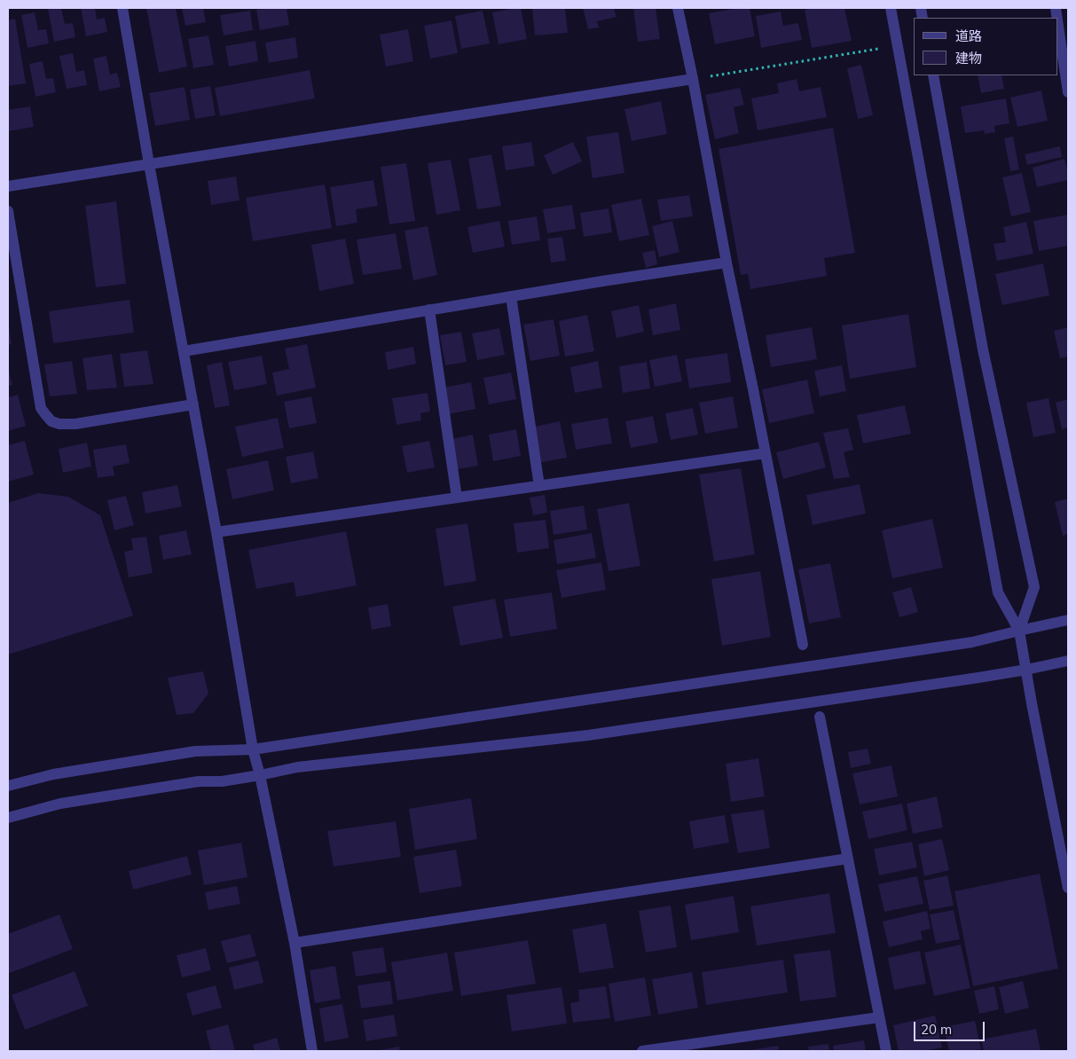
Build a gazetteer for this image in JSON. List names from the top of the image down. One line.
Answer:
{"legend":["道路","建物"],"scale_bar":"20 m"}
